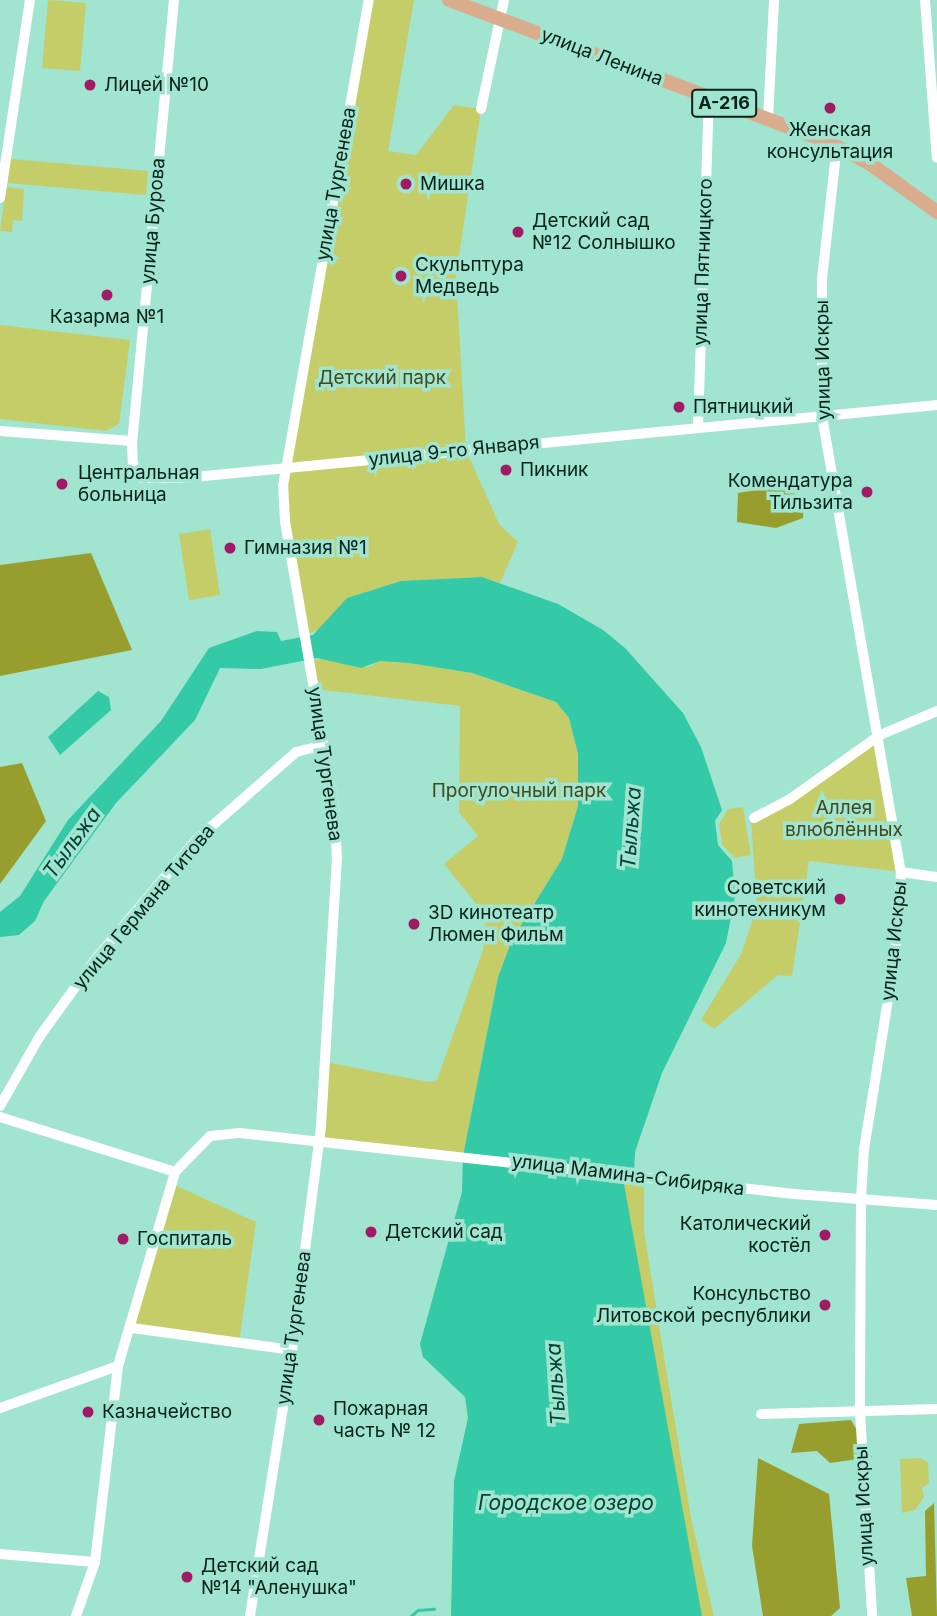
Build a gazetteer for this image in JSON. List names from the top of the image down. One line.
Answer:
{"streets":{"main road":["улица Ленина","А-216"],"street":["улица Тургенева","улица Бурова","улица Пятницкого","улица Искры","улица 9-го Января","улица Германа Титова","улица Мамина-Сибиряка"]},"crossings":[["улица Ленина","улица Пятницкого"],["улица Ленина","улица Искры"],["улица Тургенева","улица 9-го Января"],["улица Тургенева","улица Германа Титова"],["улица Тургенева","улица Мамина-Сибиряка"],["улица Бурова","улица 9-го Января"],["улица Пятницкого","улица 9-го Января"],["улица Искры","улица 9-го Января"],["улица Искры","улица Мамина-Сибиряка"]],"water":["Тыльжа","Городское озеро"],"parks":["Детский парк","Прогулочный парк","Аллея влюблённых"],"places":["Лицей №10","Женская консультация","Мишка","Детский сад №12 Солнышко","Скульптура Медведь","Казарма №1","Пятницкий","Пикник","Центральная больница","Комендатура Тильзита","Гимназия №1","Советский кинотехникум","3D кинотеатр Люмен Фильм","Детский сад","Католический костёл","Госпиталь","Консульство Литовской республики","Казначейство","Пожарная часть № 12","Детский сад №14 \"Аленушка\""]}
